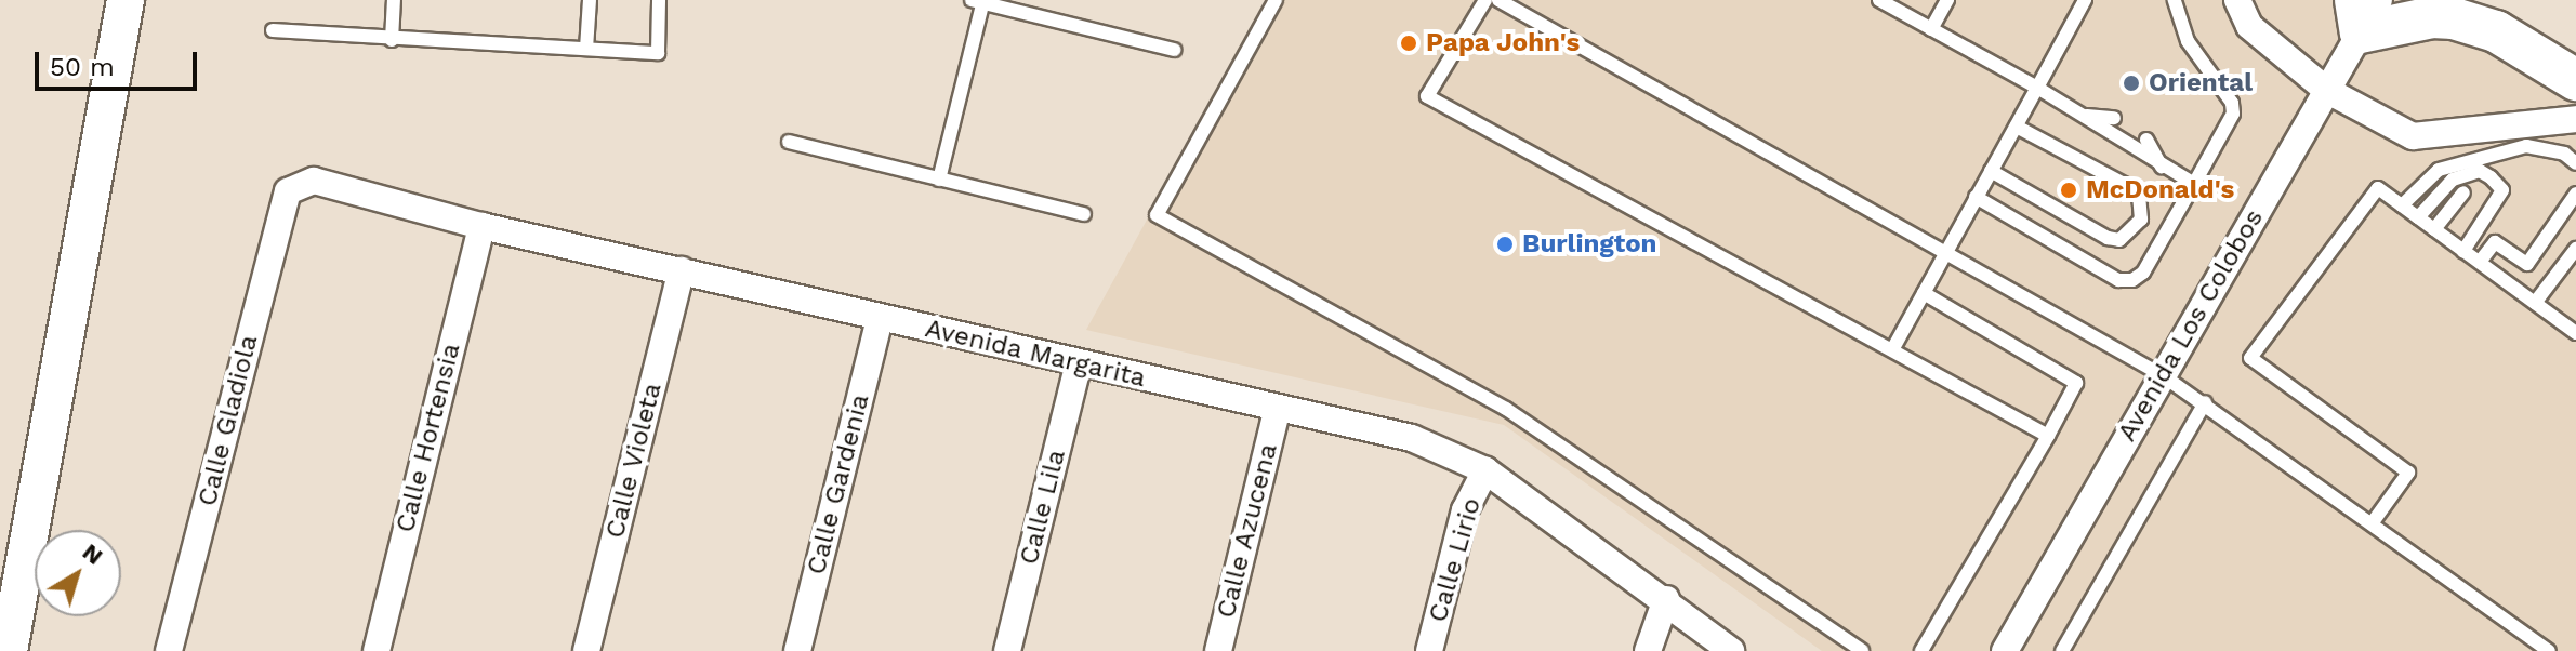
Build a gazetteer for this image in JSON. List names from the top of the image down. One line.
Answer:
{"streets":{"street":["Avenida Los Colobos","Avenida Margarita","Calle Gladiola","Calle Hortensia","Calle Violeta","Calle Gardenia","Calle Lila","Calle Azucena","Calle Lirio"]},"crossings":[["Avenida Margarita","Calle Gladiola"],["Avenida Margarita","Calle Hortensia"],["Avenida Margarita","Calle Violeta"],["Avenida Margarita","Calle Gardenia"],["Avenida Margarita","Calle Lila"],["Avenida Margarita","Calle Azucena"],["Avenida Margarita","Calle Lirio"]],"places":["Papa John's","Oriental","McDonald's","Burlington"],"scale_bar":"50 m","north":"top right"}
